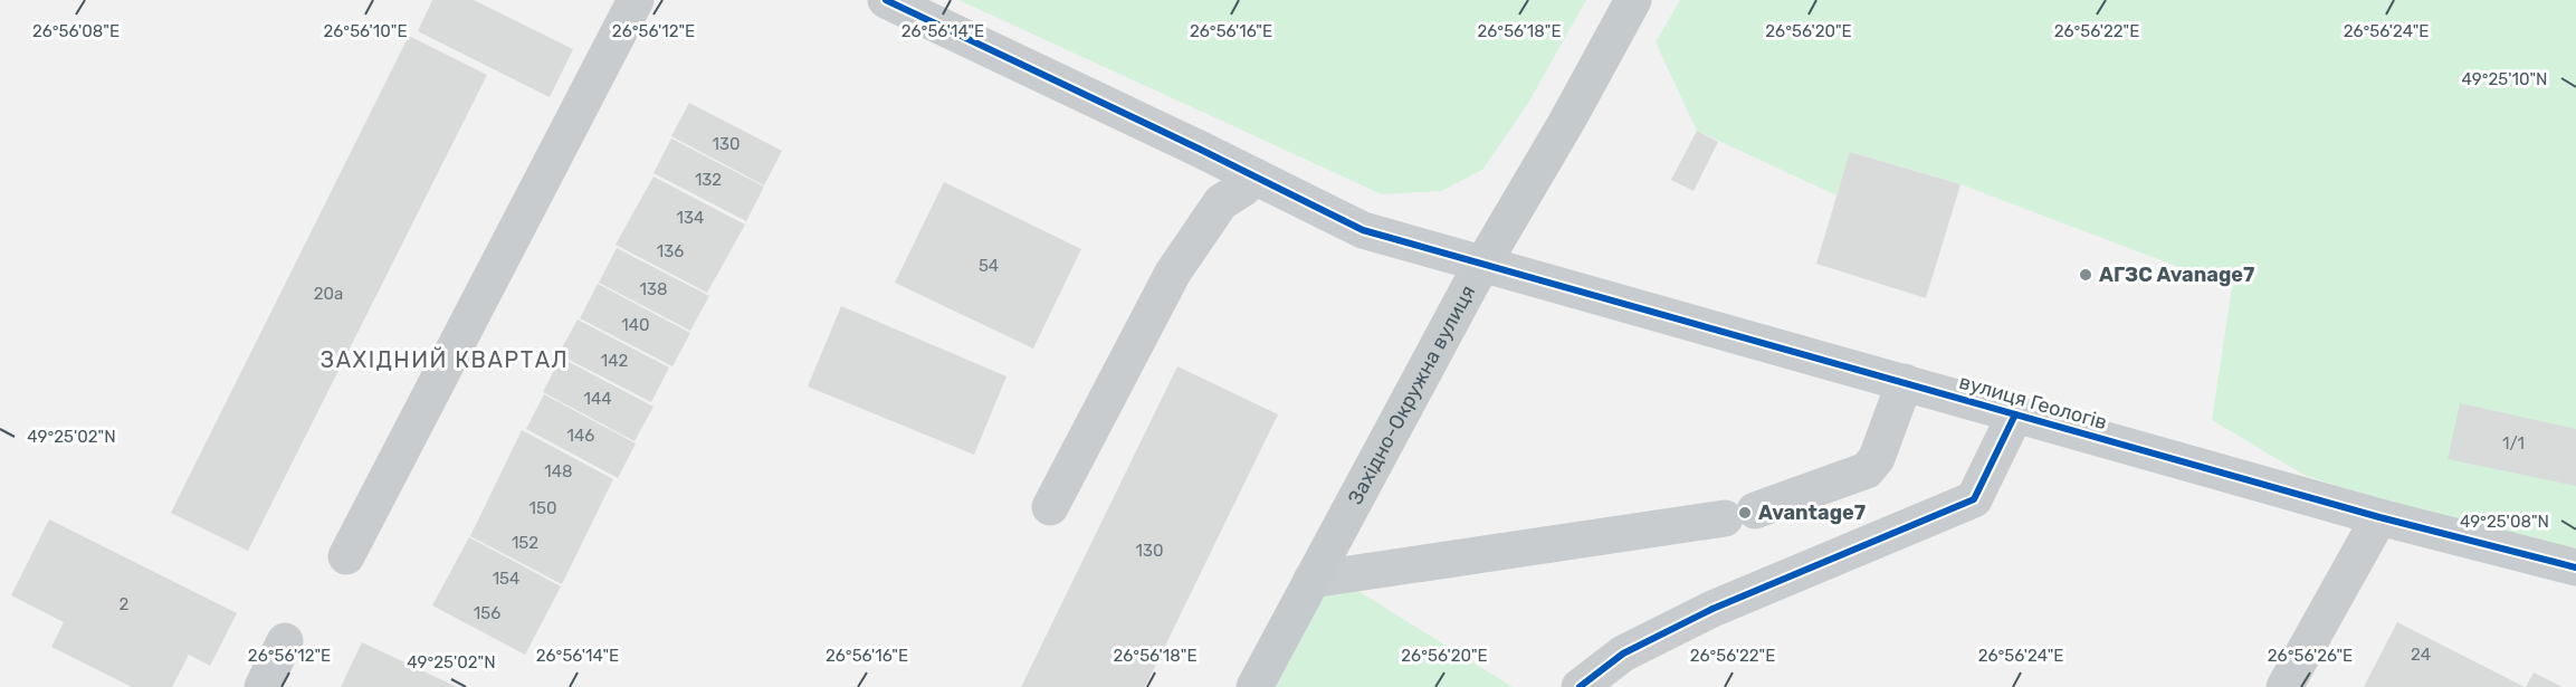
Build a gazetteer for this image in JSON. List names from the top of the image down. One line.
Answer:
{"streets":{"main road":["Західно-Окружна вулиця"],"street":["вулиця Геологів"]},"crossings":[["Західно-Окружна вулиця","вулиця Геологів"]],"districts":["ЗАХІДНИЙ КВАРТАЛ"],"places":["АГЗС Avanage7","Avantage7"],"house_numbers":["130","132","134","136","54","138","20а","140","142","144","146","1/1","148","150","152","130","154","2","156","24"],"coordinates":["26°56'08\"E","26°56'10\"E","26°56'12\"E","26°56'14\"E","26°56'16\"E","26°56'18\"E","26°56'20\"E","26°56'22\"E","26°56'24\"E","49°25'10\"N","49°25'02\"N","49°25'08\"N","26°56'26\"E"]}
